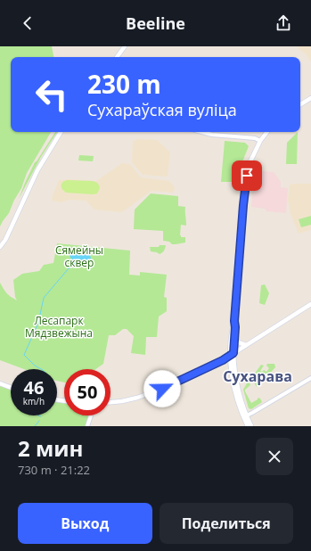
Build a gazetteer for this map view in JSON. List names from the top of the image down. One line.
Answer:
{"districts":["Сухарава"],"parks":["Сямейны сквер","Лесапарк Мядзвежына"],"page":{"header":"Beeline","turn":["230 m","Сухараўская вуліца"],"speed":"46 km/h","limit":"50","heading":["2 мин","730 m · 21:22"],"buttons":["Выход","Поделиться"]}}
